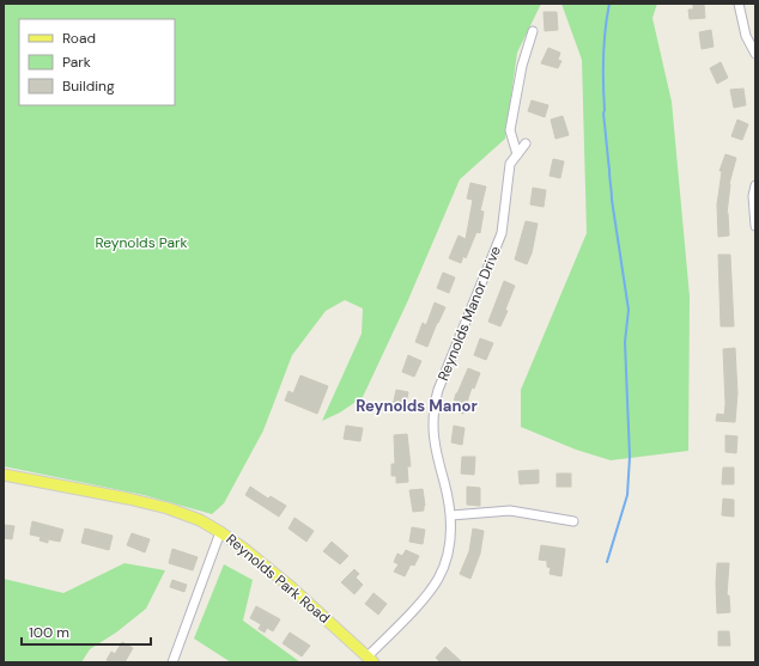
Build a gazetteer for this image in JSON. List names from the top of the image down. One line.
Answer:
{"streets":{"main road":["Reynolds Park Road"],"street":["Reynolds Manor Drive"]},"crossings":[["Reynolds Manor Drive","Reynolds Park Road"]],"districts":["Reynolds Manor"],"parks":["Reynolds Park"],"legend":["Road","Park","Building"],"scale_bar":"100 m"}
